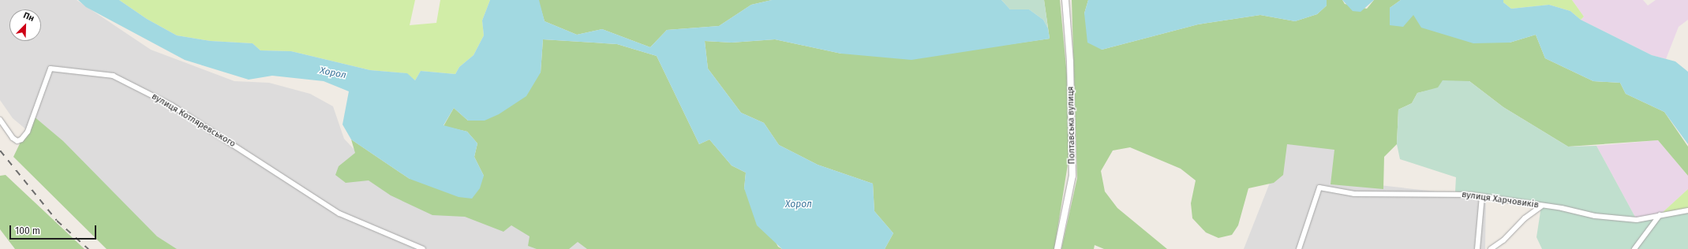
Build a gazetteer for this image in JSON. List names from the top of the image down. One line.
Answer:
{"streets":{"street":["вулиця Котляревського","Полтавська вулиця","вулиця Харчовиків"]},"water":["Хорол"],"scale_bar":"100 m","north":"top right"}
